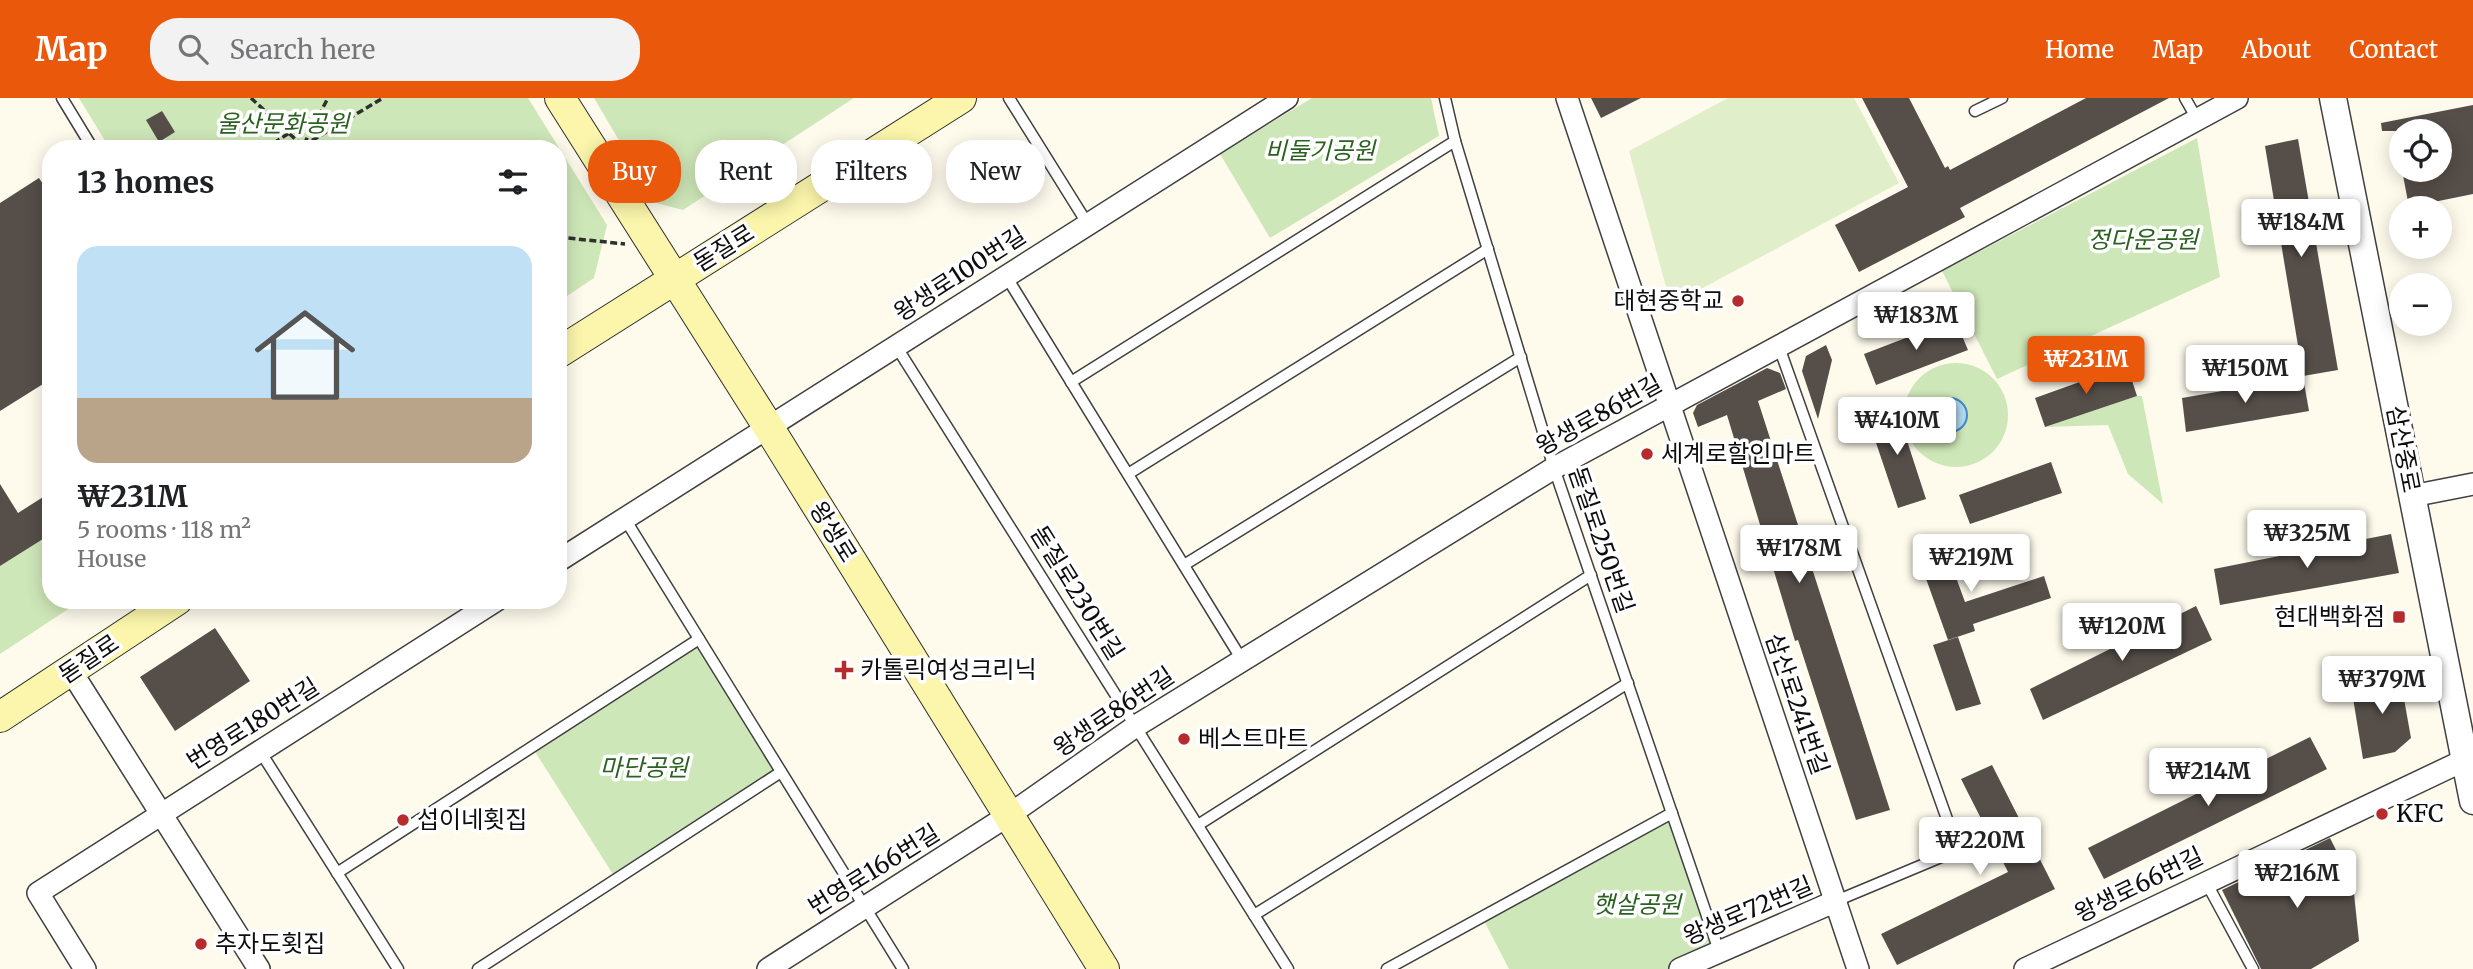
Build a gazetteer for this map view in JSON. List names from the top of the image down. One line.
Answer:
{"streets":{"main road":["돋질로","왕생로"],"street":["왕생로100번길","왕생로86번길","삼산중로","삼산로241번길","번영로180번길","번영로166번길","왕생로66번길","왕생로72번길"],"lane":["돋질로250번길","돋질로230번길"]},"crossings":[["돋질로","왕생로"],["왕생로100번길","왕생로"],["왕생로100번길","돋질로230번길"],["왕생로86번길","왕생로"],["왕생로86번길","돋질로250번길"],["왕생로86번길","돋질로230번길"],["왕생로86번길","삼산로241번길"],["왕생로86번길","번영로166번길"],["삼산중로","왕생로66번길"],["왕생로","번영로166번길"],["돋질로250번길","왕생로72번길"],["삼산로241번길","왕생로72번길"]],"parks":["울산문화공원","비둘기공원","정다운공원","마단공원","햇살공원"],"places":{"other":["대현중학교","세계로할인마트","베스트마트","KFC","섭이네횟집","추자도횟집"],"transit":["현대백화점"],"health":["카톨릭여성크리닉"]},"page":{"header":"Map","search":"Search here","nav":["Home","Map","About","Contact"],"map_buttons":["+","−"],"chip":["Buy","Rent","Filters","New"],"heading":"13 homes","price":["₩184M","₩183M","₩231M","₩150M","₩410M","₩325M","₩178M","₩219M","₩120M","₩379M","₩214M","₩220M","₩216M"],"list":[{"name":"₩231M","note":"5 rooms · 118 m² · House"}]}}
